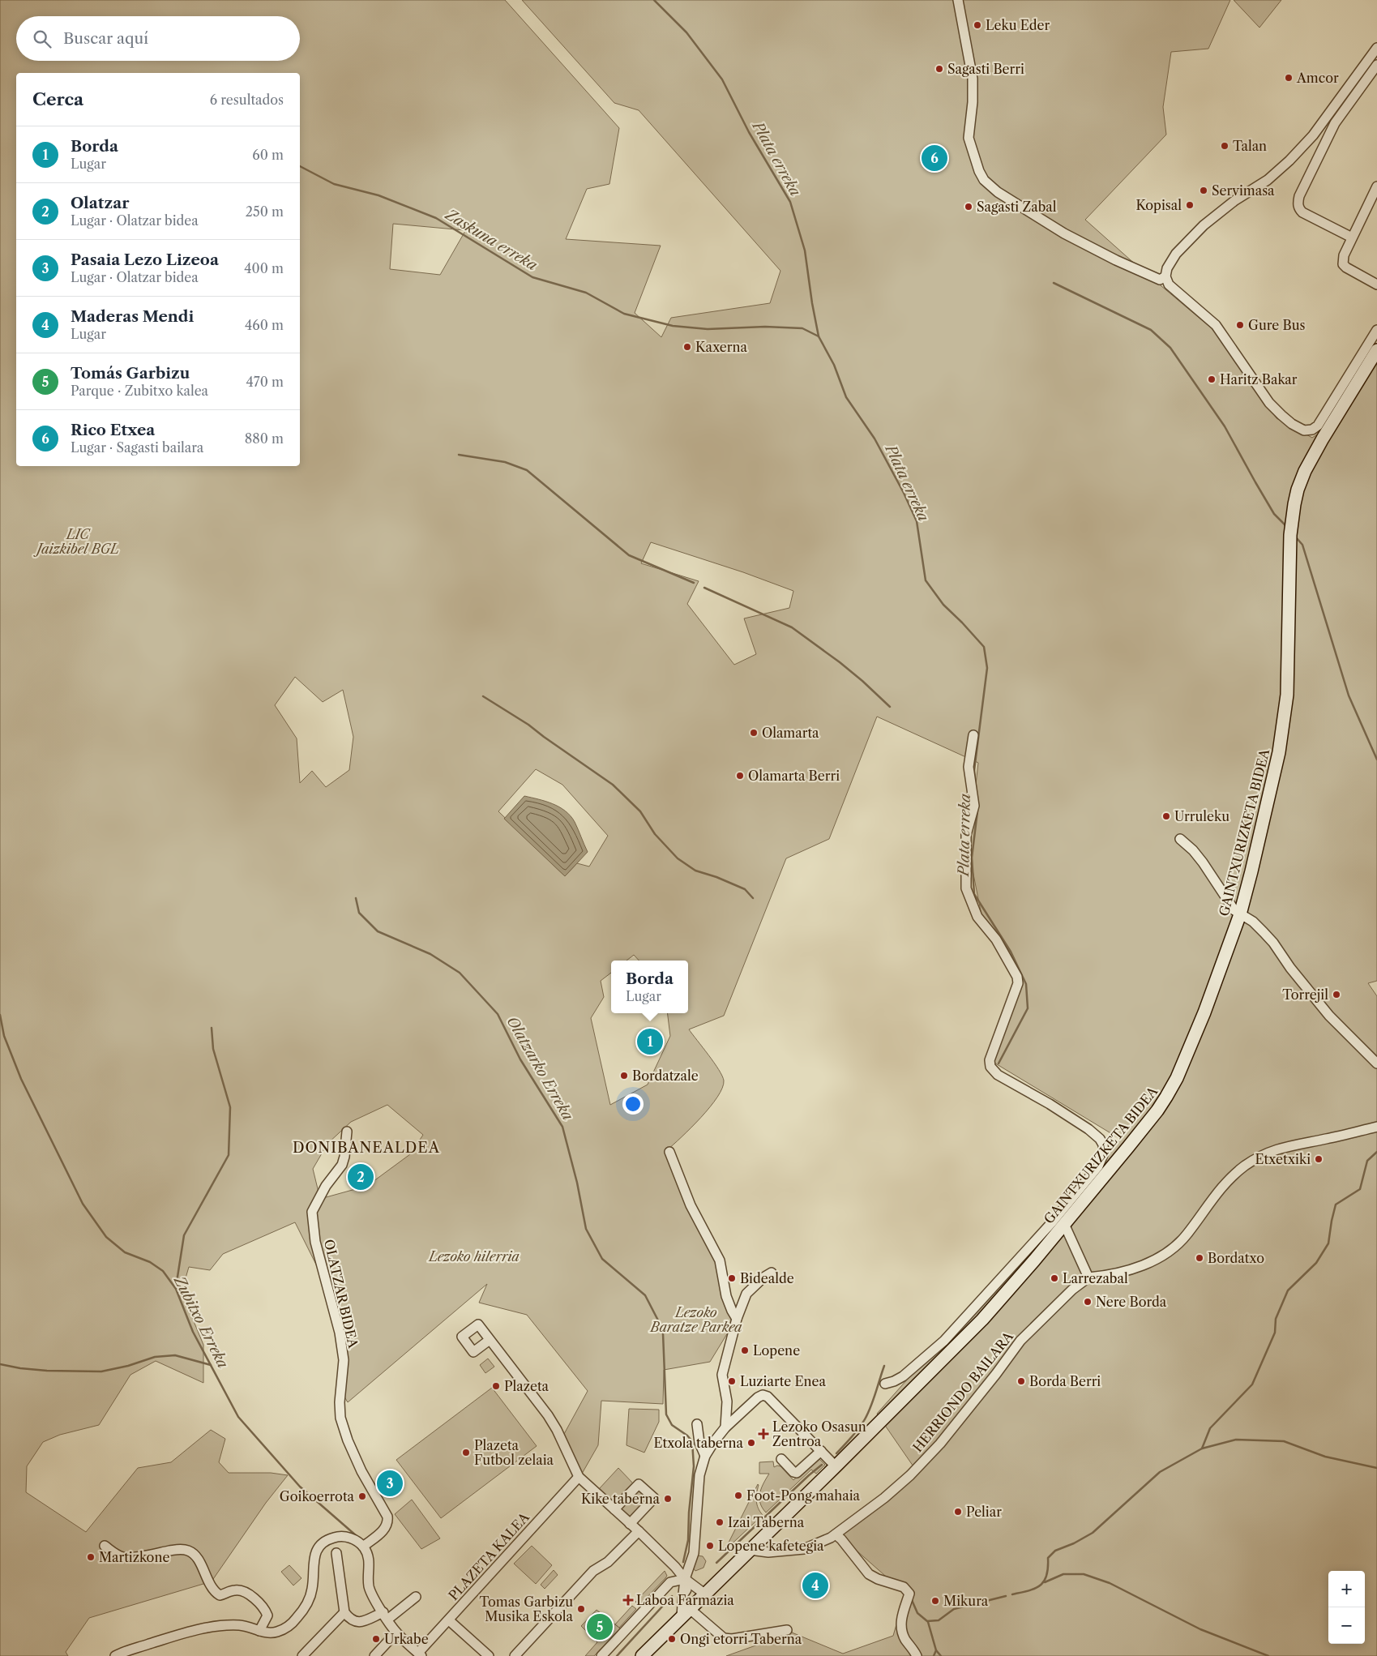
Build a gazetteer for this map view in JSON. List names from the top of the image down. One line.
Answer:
{"streets":{"main road":["GAINTXURIZKETA BIDEA"],"street":["OLATZAR BIDEA","HERRIONDO BAILARA","PLAZETA KALEA"]},"crossings":[["GAINTXURIZKETA BIDEA","HERRIONDO BAILARA"]],"districts":["DONIBANEALDEA"],"water":["Plata erreka","Zaskuna erreka","Olatzarko Erreka","Zubitxo Erreka"],"parks":["LIC Jaizkibel BGL","Lezoko hilerria","Lezoko Baratze Parkea"],"places":{"other":["Leku Eder","Sagasti Berri","Amcor","Talan","Servimasa","Kopisal","Sagasti Zabal","Gure Bus","Kaxerna","Haritz Bakar","Olamarta","Olamarta Berri","Urruleku","Torrejil","Bordatzale","Etxetxiki","Bordatxo","Bidealde","Larrezabal","Nere Borda","Lopene","Luziarte Enea","Borda Berri","Plazeta","Etxola taberna","Plazeta Futbol zelaia","Foot-Pong mahaia","Goikoerrota","Kike taberna","Peliar","Izai Taberna","Lopene kafetegia","Martizkone","Mikura","Tomas Garbizu Musika Eskola","Urkabe","Ongi etorri Taberna"],"health":["Lezoko Osasun Zentroa","Laboa Farmazia"]},"page":{"search":"Buscar aquí","heading":["Cerca","6 resultados"],"list":[{"mark":"1","name":"Borda","note":"Lugar","value":"60 m"},{"mark":"2","name":"Olatzar","note":"Lugar · Olatzar bidea","value":"250 m"},{"mark":"3","name":"Pasaia Lezo Lizeoa","note":"Lugar · Olatzar bidea","value":"400 m"},{"mark":"4","name":"Maderas Mendi","note":"Lugar","value":"460 m"},{"mark":"5","name":"Tomás Garbizu","note":"Parque · Zubitxo kalea","value":"470 m"},{"mark":"6","name":"Rico Etxea","note":"Lugar · Sagasti bailara","value":"880 m"}],"pins":["6","1","2","3","4","5"],"popup":["Borda","Lugar"],"map_buttons":["+","−"]}}
